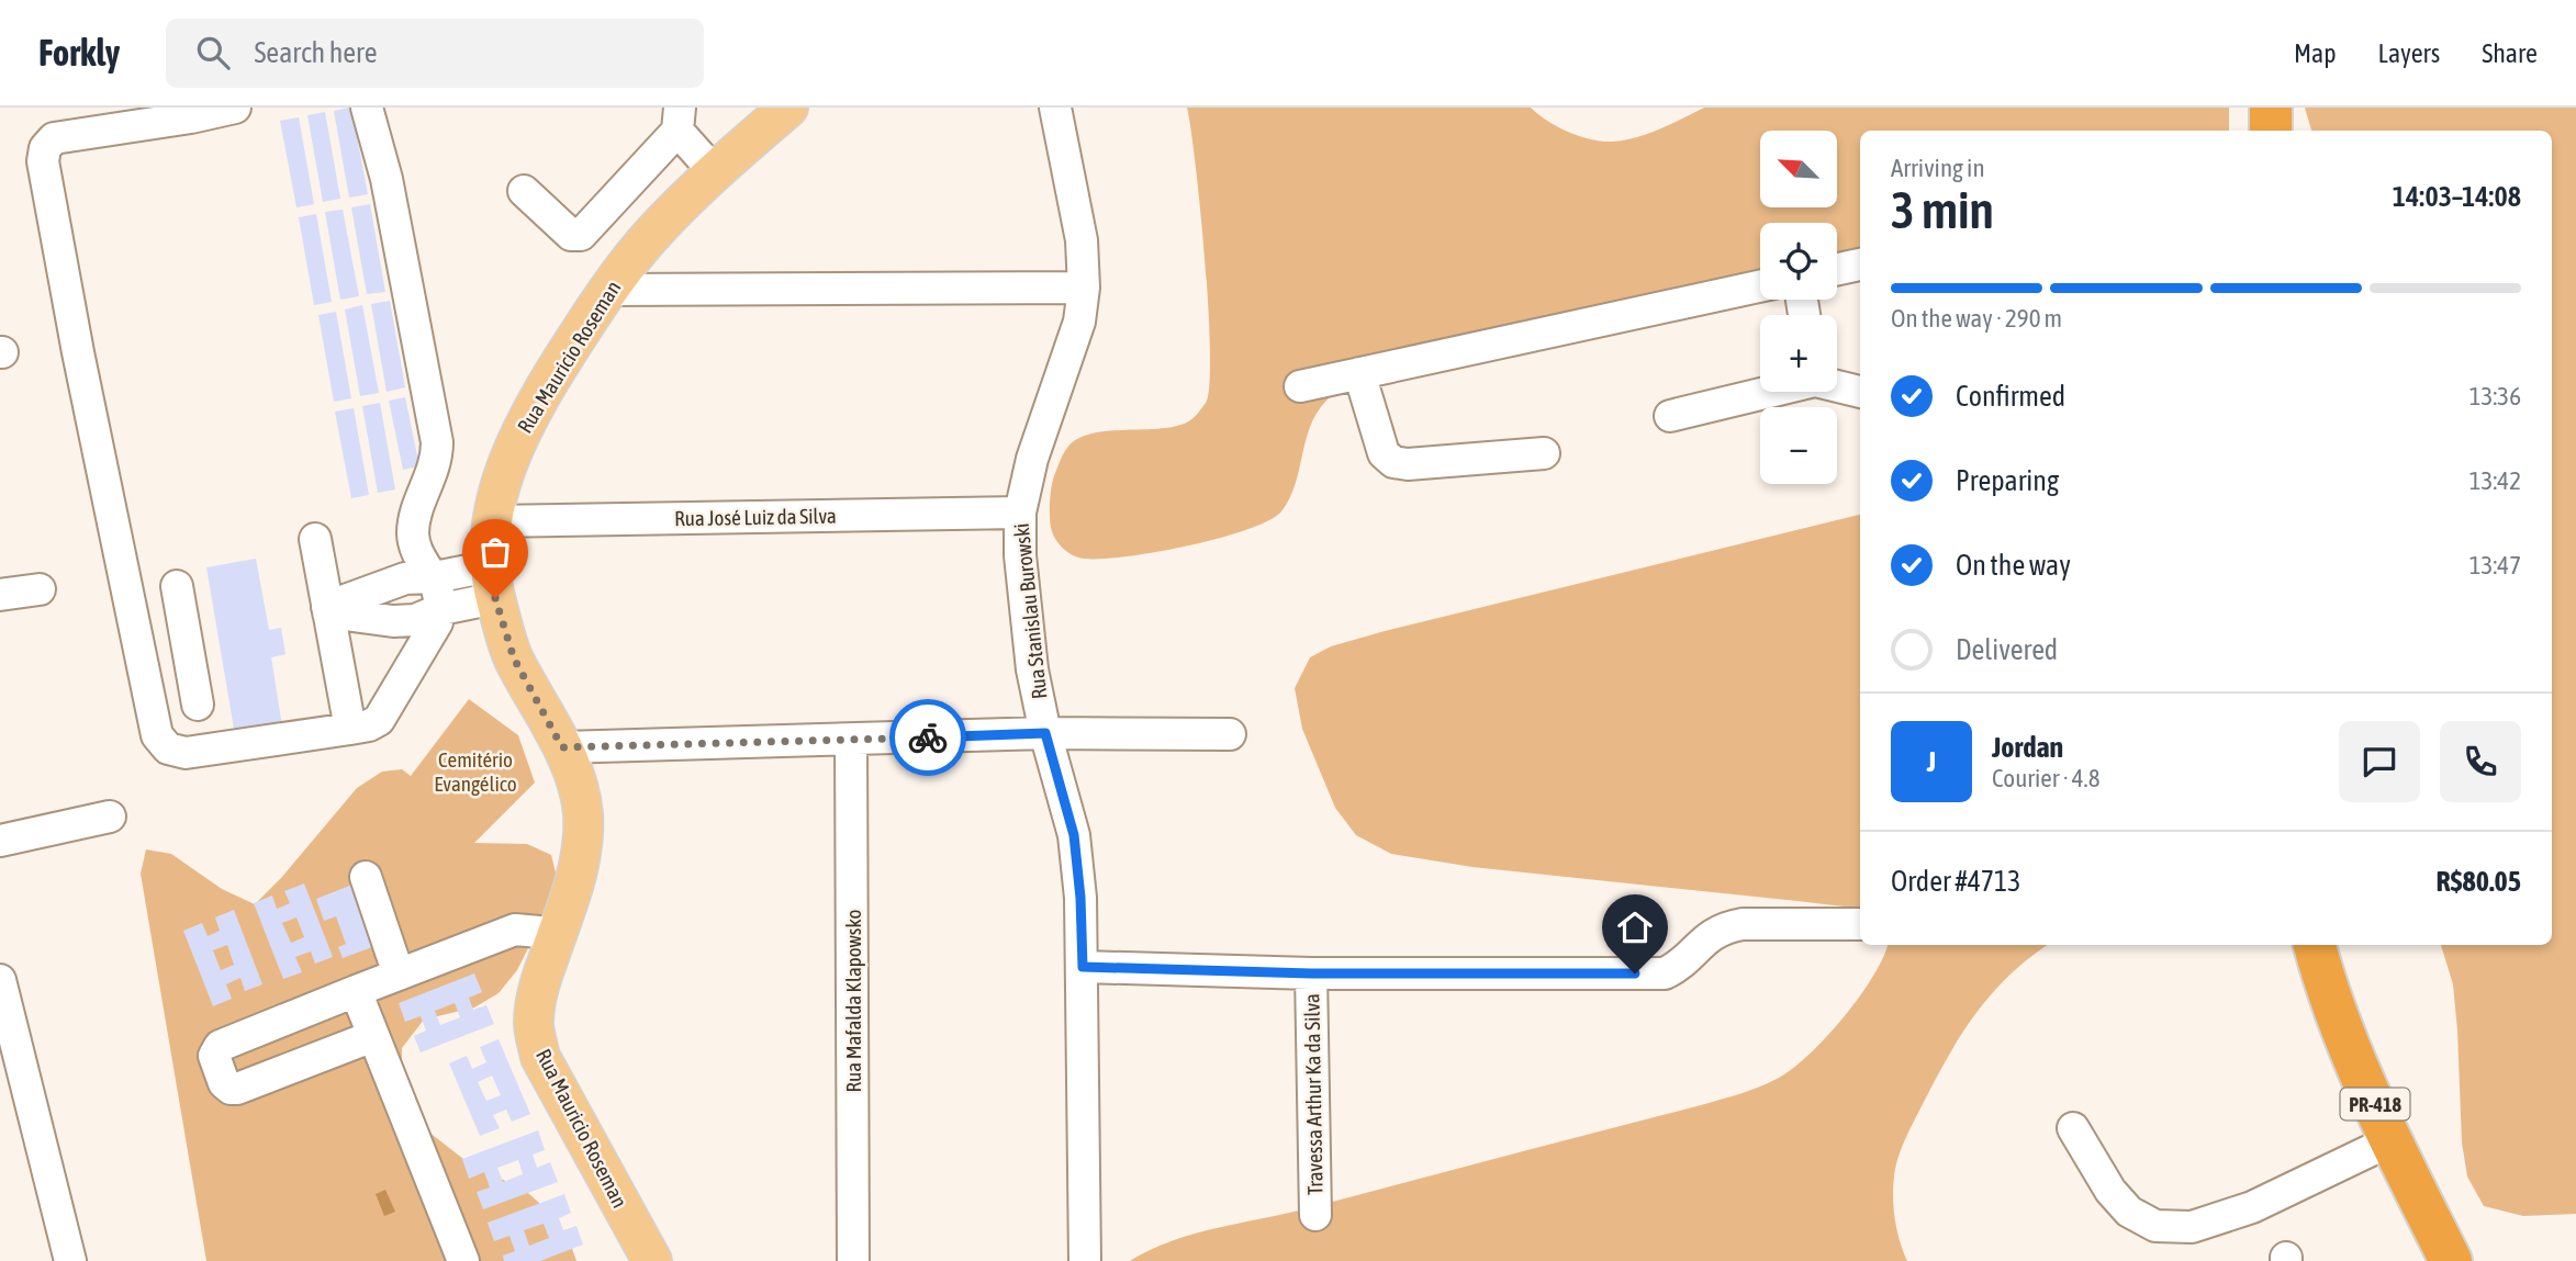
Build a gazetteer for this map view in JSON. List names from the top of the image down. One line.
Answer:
{"streets":{"highway":["PR-418"],"main road":["Rua Mauricio Roseman"],"street":["Rua José Luiz da Silva","Rua Stanislau Burowski","Rua Mafalda Klapowsko","Travessa Arthur Ka da Silva"]},"crossings":[["Rua Mauricio Roseman","Rua José Luiz da Silva"],["Rua José Luiz da Silva","Rua Stanislau Burowski"]],"parks":["Cemitério Evangélico"],"north":"top left","page":{"header":"Forkly","search":"Search here","nav":["Map","Layers","Share"],"map_buttons":["+","−"],"heading":["3 min","Arriving in","14:03–14:08"],"panel":["Jordan","Courier · 4.8","Order #4713","R$80.05"],"bar":"On the way · 290 m","list":[["Confirmed","13:36"],["Preparing","13:42"],["On the way","13:47"],"Delivered"],"round":"J"}}
